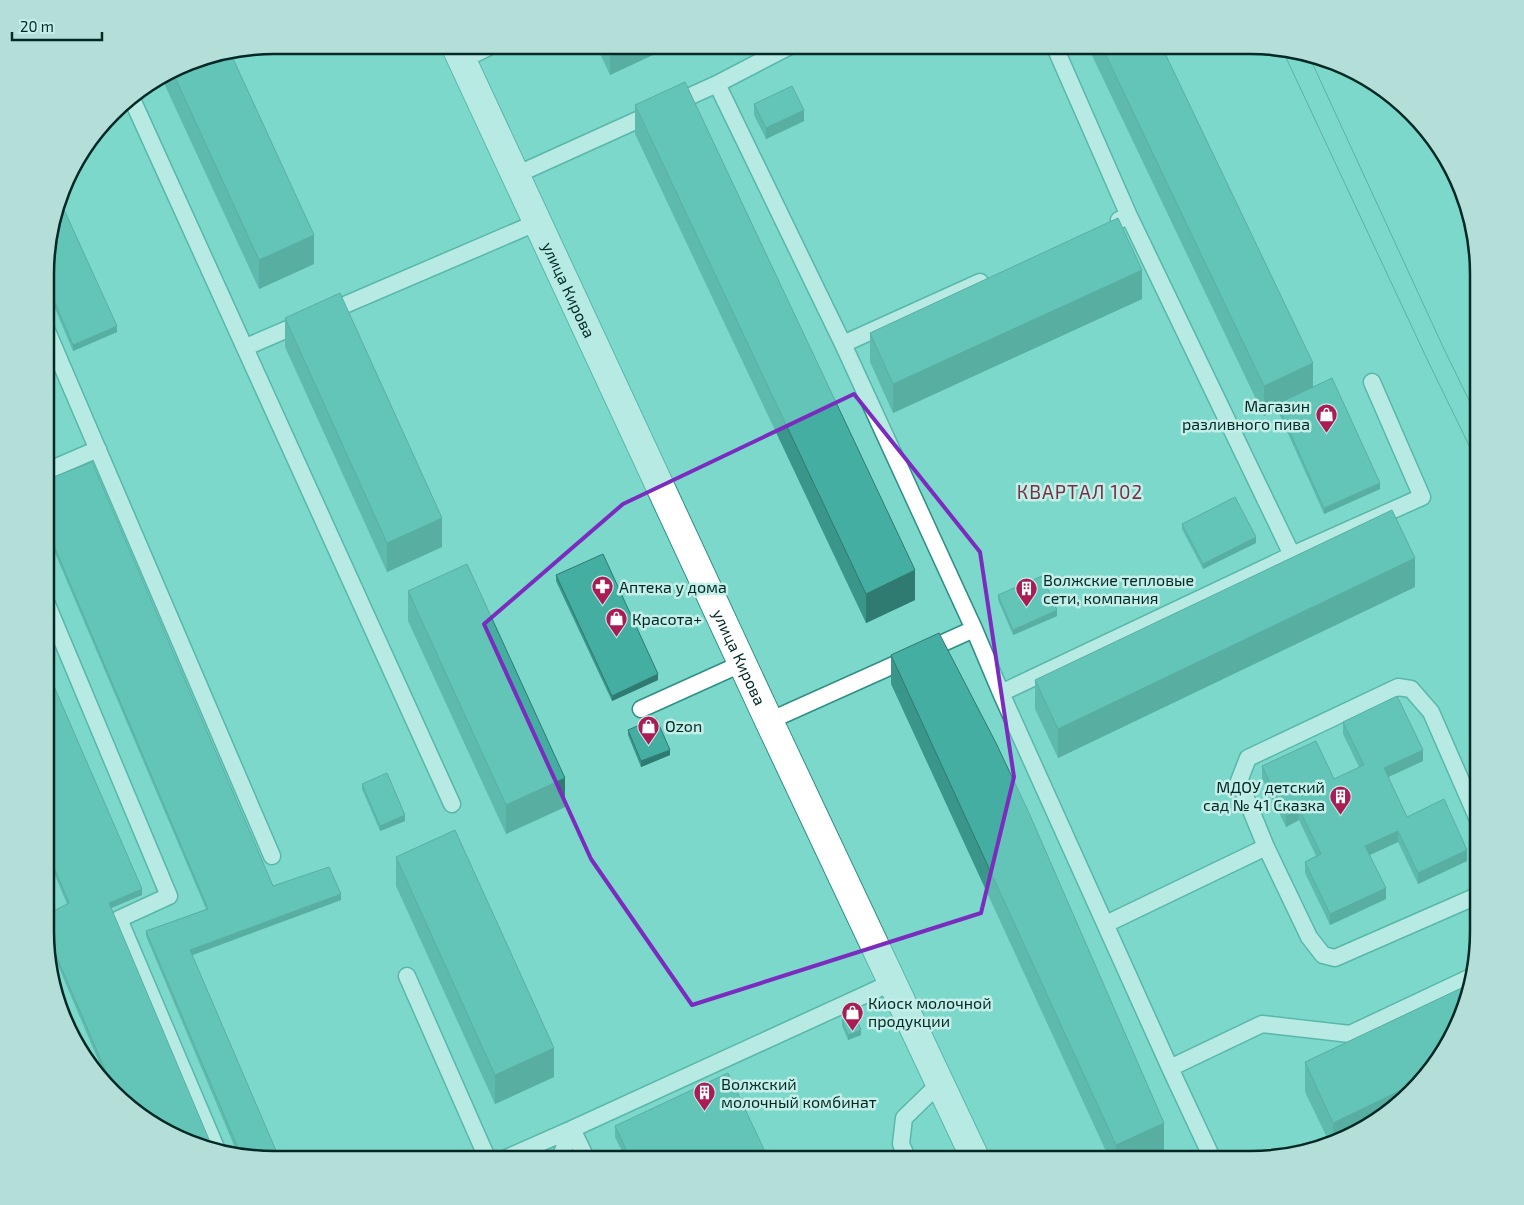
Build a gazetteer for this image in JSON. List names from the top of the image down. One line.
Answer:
{"streets":{"street":["улица Кирова"]},"districts":["КВАРТАЛ 102"],"places":{"shop":["Магазин разливного пива","Красота+","Ozon","Киоск молочной продукции"],"pharmacy":["Аптека у дома"],"building":["Волжские тепловые сети, компания","МДОУ детский сад № 41 Сказка","Волжский молочный комбинат"]},"scale_bar":"20 m"}
